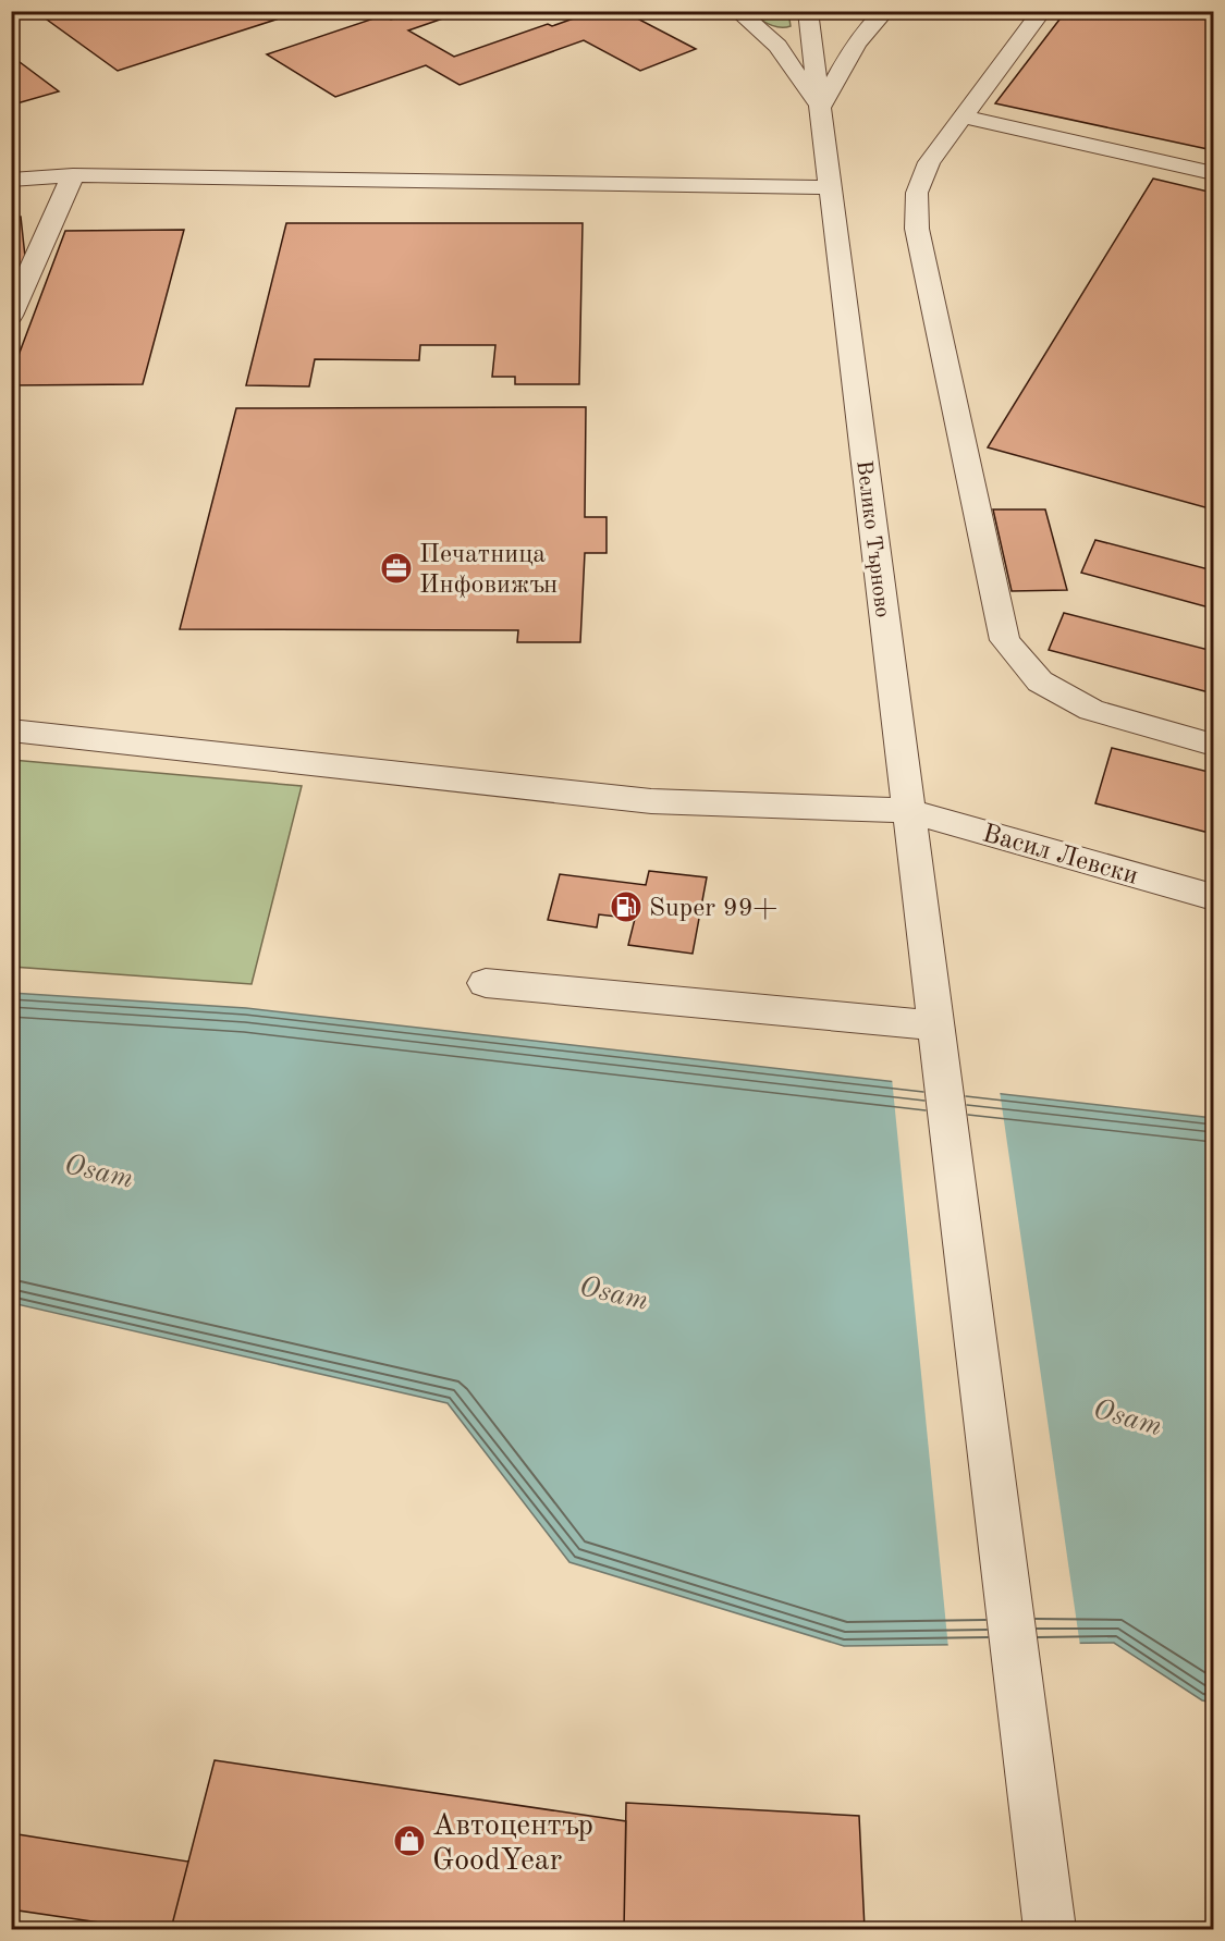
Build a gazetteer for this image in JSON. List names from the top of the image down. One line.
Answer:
{"streets":{"street":["Велико Търново","Васил Левски"]},"crossings":[["Велико Търново","Васил Левски"]],"water":["Osam"],"places":{"office":["Печатница Инфовижън"],"fuel station":["Super 99+"],"shop":["Автоцентър GoodYear"]}}
